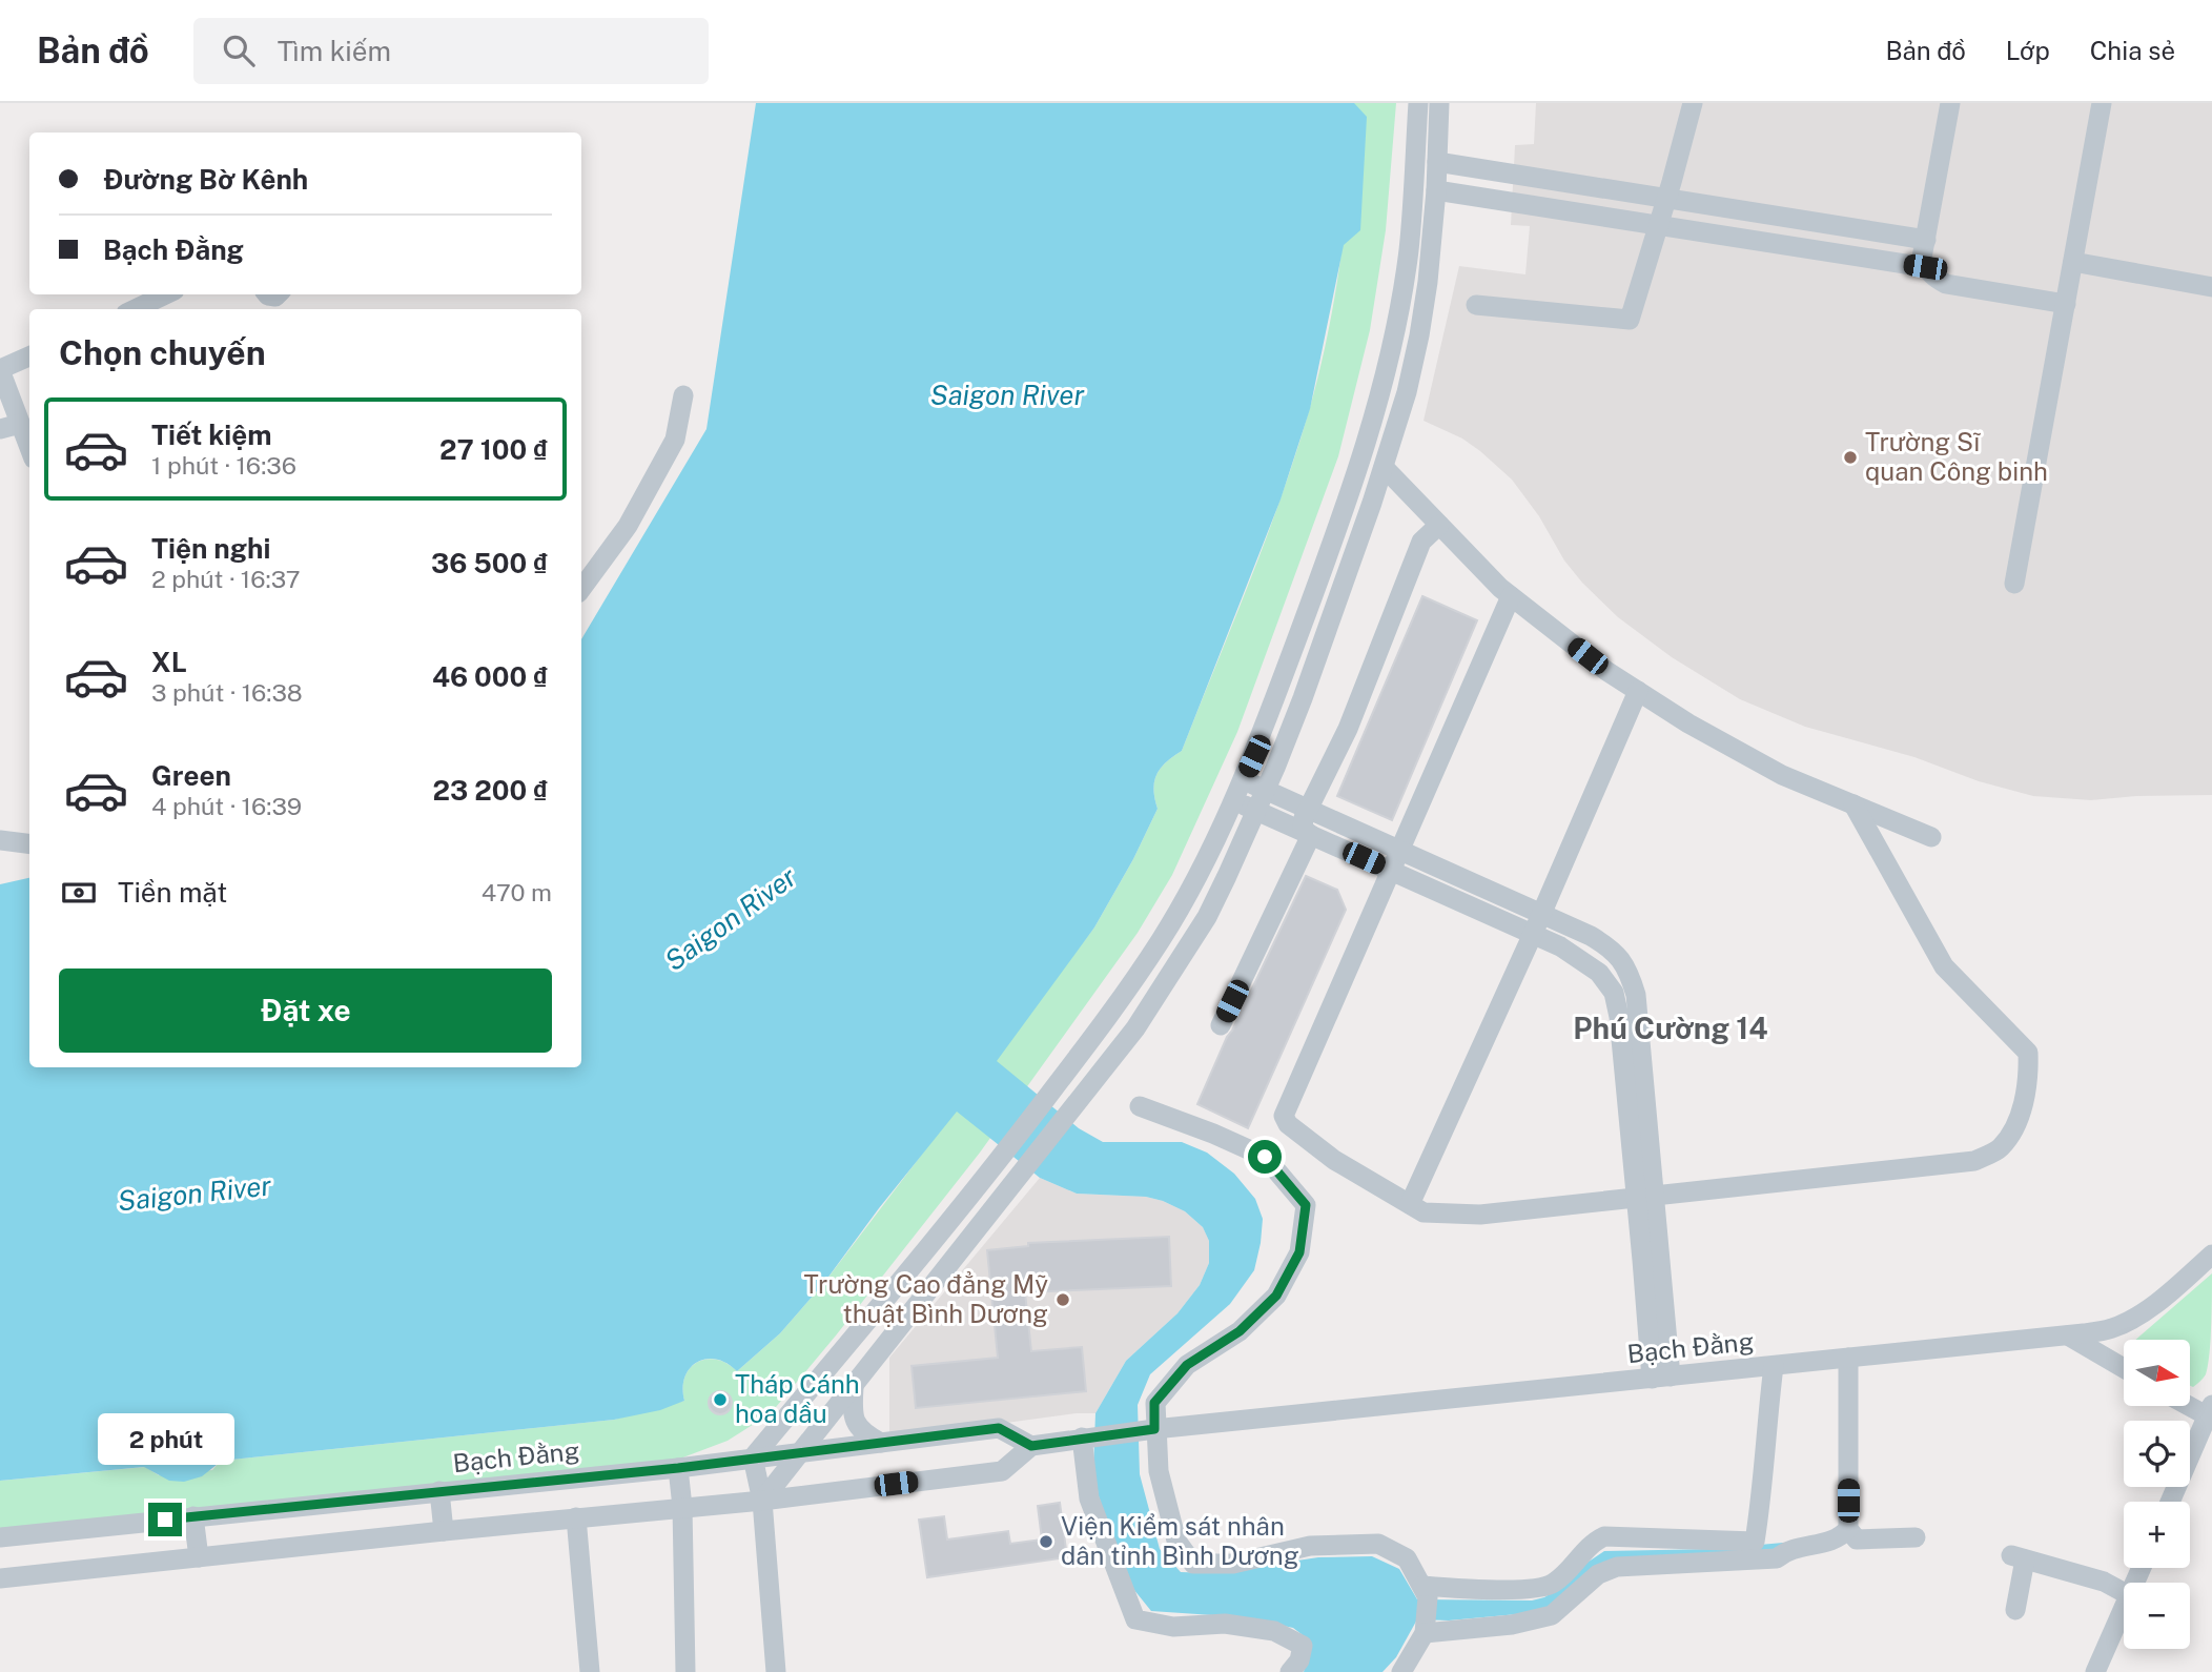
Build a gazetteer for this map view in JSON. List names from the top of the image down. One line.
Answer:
{"streets":{"street":["Bạch Đằng"]},"districts":["Phú Cường 14"],"water":["Saigon River"],"places":["Trường Sĩ quan Công binh","Trường Cao đẳng Mỹ thuật Bình Dương","Tháp Cánh hoa dầu","Viện Kiểm sát nhân dân tỉnh Bình Dương"],"north":"right","page":{"header":"Bản đồ","search":"Tìm kiếm","nav":["Bản đồ","Lớp","Chia sẻ"],"banner":["Đường Bờ Kênh","Bạch Đằng"],"heading":"Chọn chuyến","list":[{"name":"Tiết kiệm","note":"1 phút · 16:36","value":"27 100 ₫"},{"name":"Tiện nghi","note":"2 phút · 16:37","value":"36 500 ₫"},{"name":"XL","note":"3 phút · 16:38","value":"46 000 ₫"},{"name":"Green","note":"4 phút · 16:39","value":"23 200 ₫"}],"pay":["Tiền mặt","470 m"],"buttons":"Đặt xe","map_buttons":["+","−"],"bubble":"2 phút"}}
